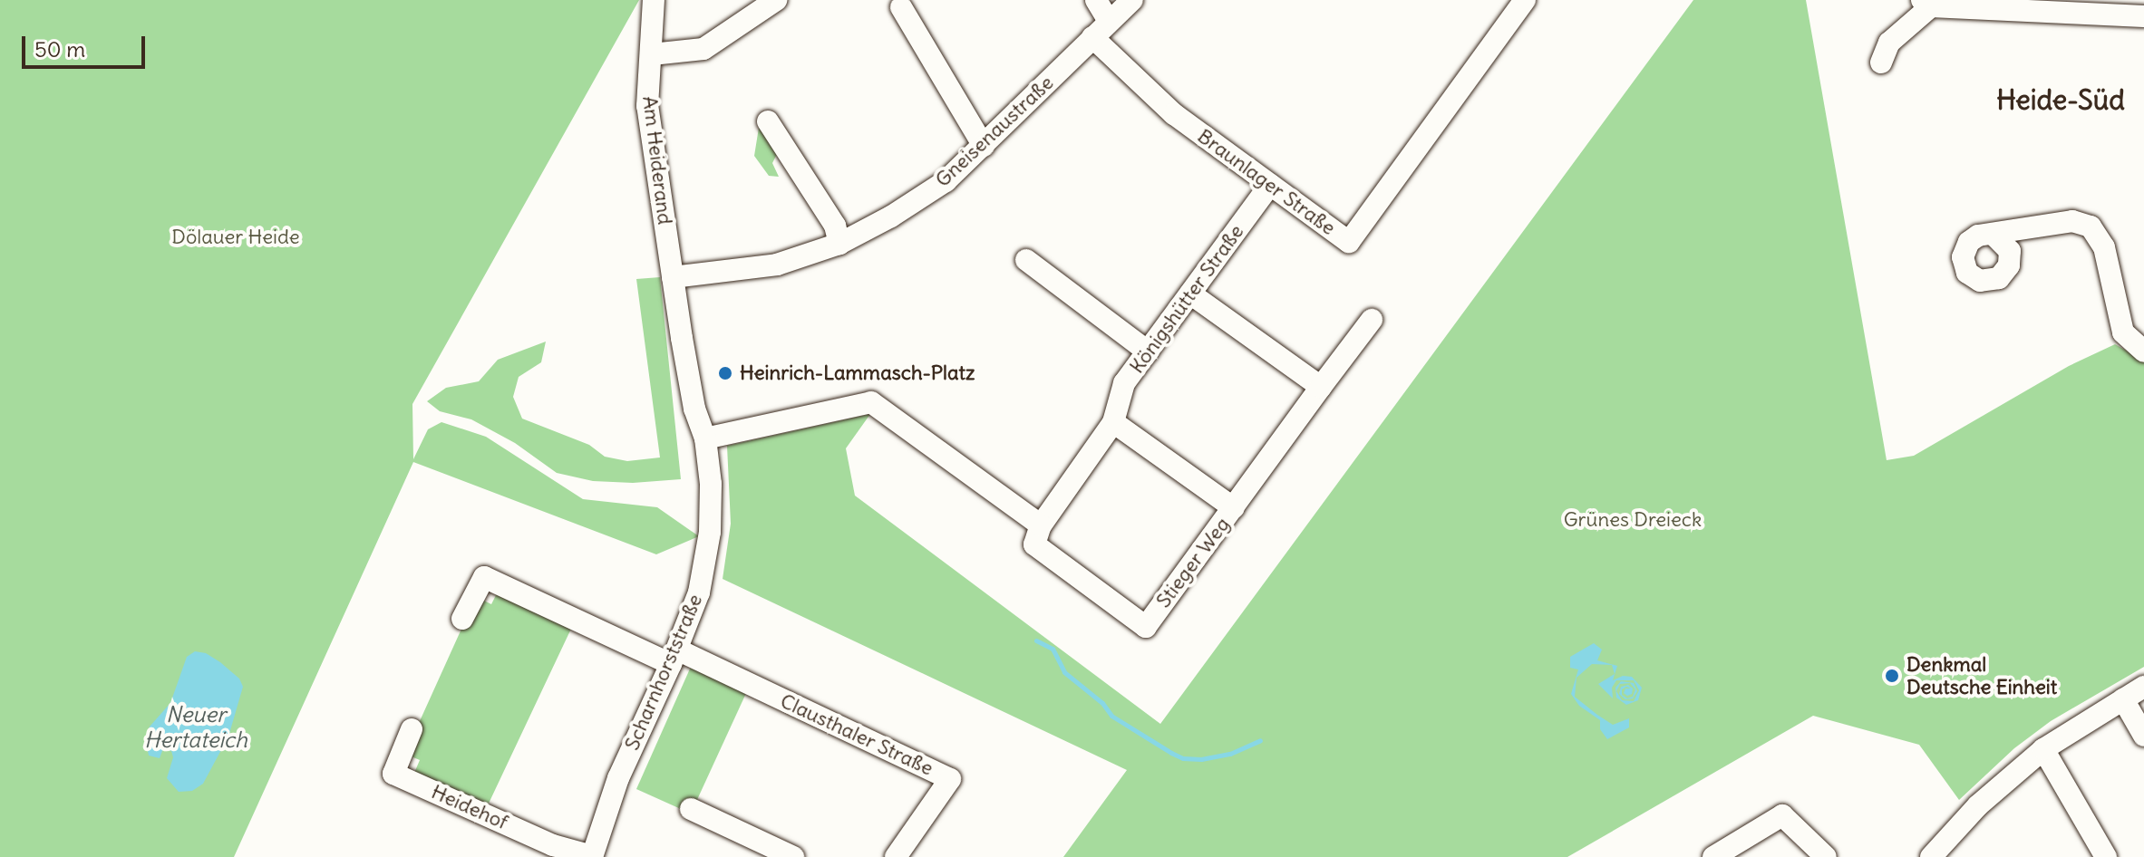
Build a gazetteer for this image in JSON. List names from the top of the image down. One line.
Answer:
{"streets":{"street":["Gneisenaustraße","Am Heiderand","Braunlager Straße","Königshütter Straße","Stieger Weg","Scharnhorststraße","Clausthaler Straße","Heidehof"]},"crossings":[["Gneisenaustraße","Am Heiderand"],["Gneisenaustraße","Braunlager Straße"],["Braunlager Straße","Königshütter Straße"],["Königshütter Straße","Stieger Weg"],["Scharnhorststraße","Clausthaler Straße"],["Scharnhorststraße","Heidehof"]],"districts":["Heide-Süd"],"water":["Neuer Hertateich"],"parks":["Dölauer Heide","Grünes Dreieck"],"places":["Heinrich-Lammasch-Platz","Denkmal Deutsche Einheit"],"scale_bar":"50 m"}
